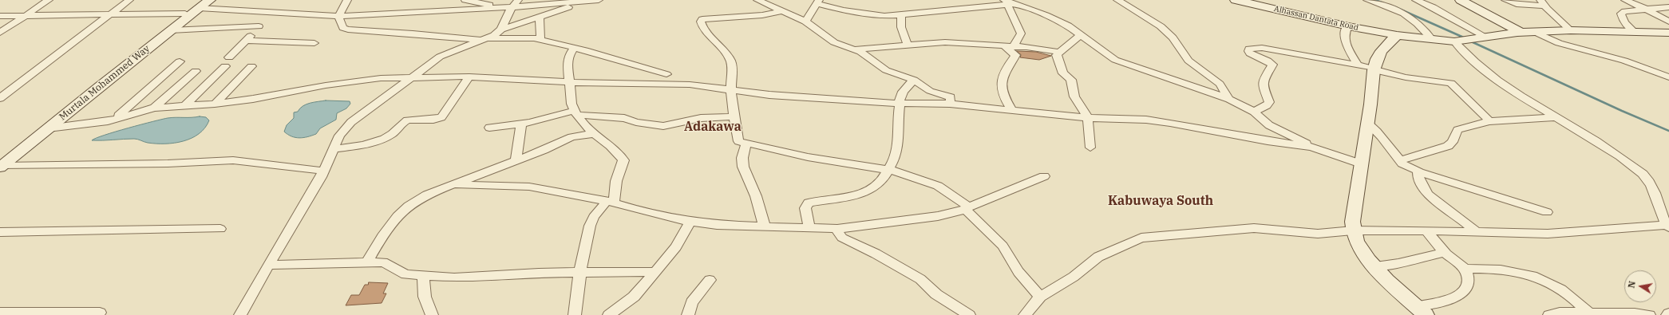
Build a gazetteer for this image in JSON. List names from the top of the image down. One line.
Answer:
{"streets":{"main road":["Alhassan Dantata Road","Murtala Mohammed Way"]},"districts":["Adakawa","Kabuwaya South"],"north":"left"}
